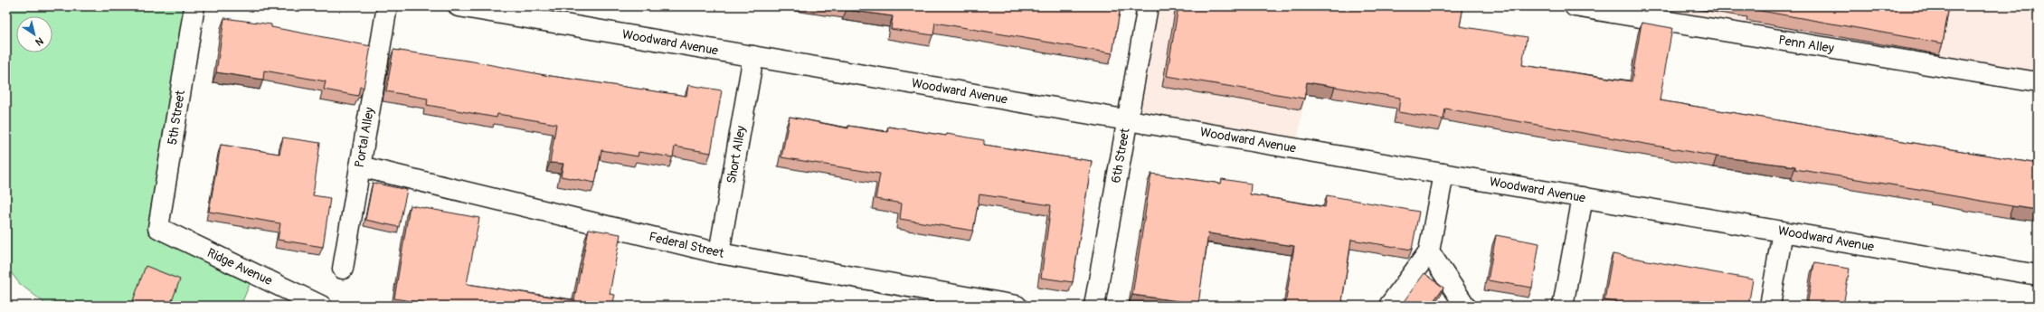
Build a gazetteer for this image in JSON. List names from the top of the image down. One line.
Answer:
{"streets":{"street":["Woodward Avenue","Penn Alley","5th Street","Portal Alley","Short Alley","6th Street","Federal Street","Ridge Avenue"]},"crossings":[["Woodward Avenue","Short Alley"],["Woodward Avenue","6th Street"],["5th Street","Ridge Avenue"],["Portal Alley","Federal Street"],["Short Alley","Federal Street"]],"north":"bottom right"}
